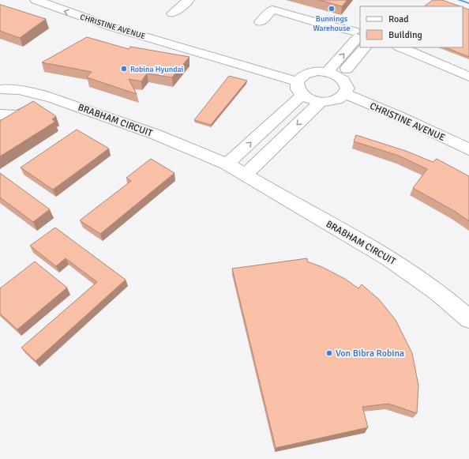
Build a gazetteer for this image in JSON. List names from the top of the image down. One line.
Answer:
{"streets":{"street":["CHRISTINE AVENUE","BRABHAM CIRCUIT"]},"places":["Bunnings Warehouse","Robina Hyundai","Von Bibra Robina"],"legend":["Road","Building"]}
